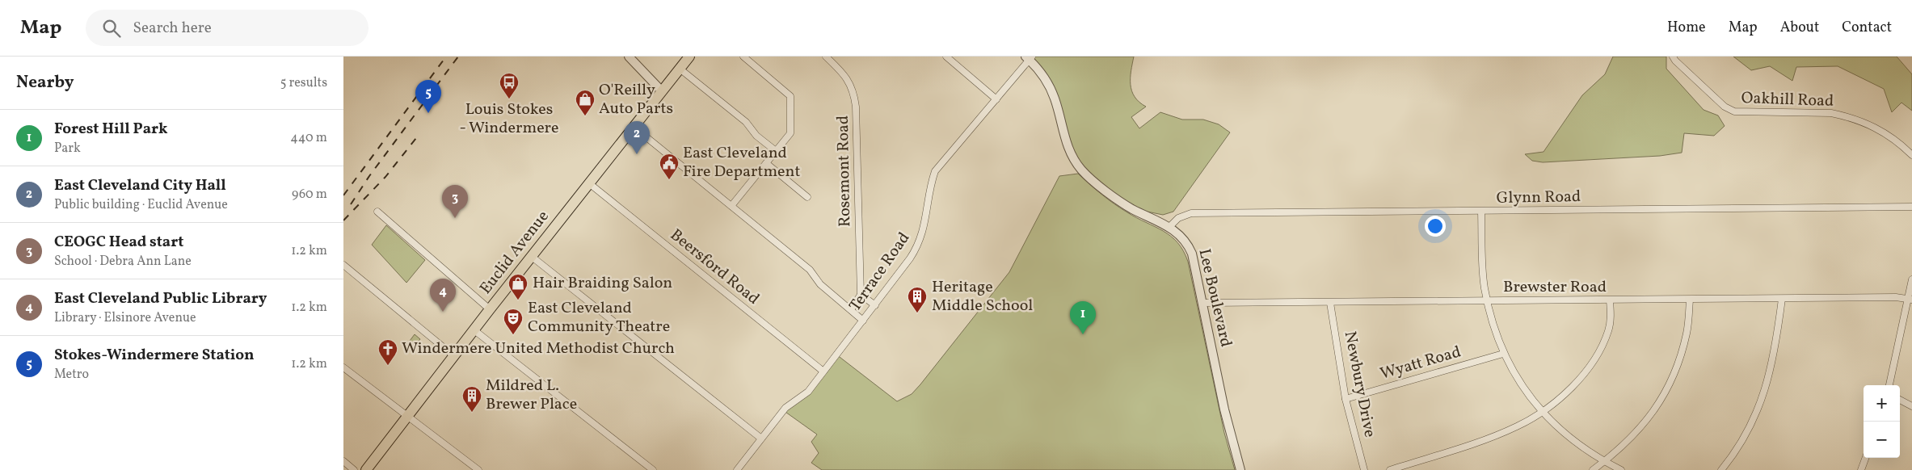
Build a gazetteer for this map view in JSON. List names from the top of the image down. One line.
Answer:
{"streets":{"main road":["Euclid Avenue"],"street":["Oakhill Road","Rosemont Road","Glynn Road","Beersford Road","Terrace Road","Brewster Road","Lee Boulevard","Wyatt Road","Newbury Drive"]},"crossings":[["Glynn Road","Lee Boulevard"],["Euclid Avenue","Beersford Road"],["Beersford Road","Terrace Road"],["Terrace Road","Lee Boulevard"],["Brewster Road","Lee Boulevard"],["Brewster Road","Newbury Drive"],["Wyatt Road","Newbury Drive"]],"places":{"bus stop":["Louis Stokes - Windermere"],"shop":["O'Reilly Auto Parts","Hair Braiding Salon"],"public building":["East Cleveland Fire Department"],"building":["Heritage Middle School","Mildred L. Brewer Place"],"theatre":["East Cleveland Community Theatre"],"church":["Windermere United Methodist Church"]},"page":{"header":"Map","search":"Search here","nav":["Home","Map","About","Contact"],"heading":["Nearby","5 results"],"pins":["5","2","3","4","1"],"list":[{"mark":"1","name":"Forest Hill Park","note":"Park","value":"440 m"},{"mark":"2","name":"East Cleveland City Hall","note":"Public building · Euclid Avenue","value":"960 m"},{"mark":"3","name":"CEOGC Head start","note":"School · Debra Ann Lane","value":"1.2 km"},{"mark":"4","name":"East Cleveland Public Library","note":"Library · Elsinore Avenue","value":"1.2 km"},{"mark":"5","name":"Stokes-Windermere Station","note":"Metro","value":"1.2 km"}],"map_buttons":["+","−"]}}
